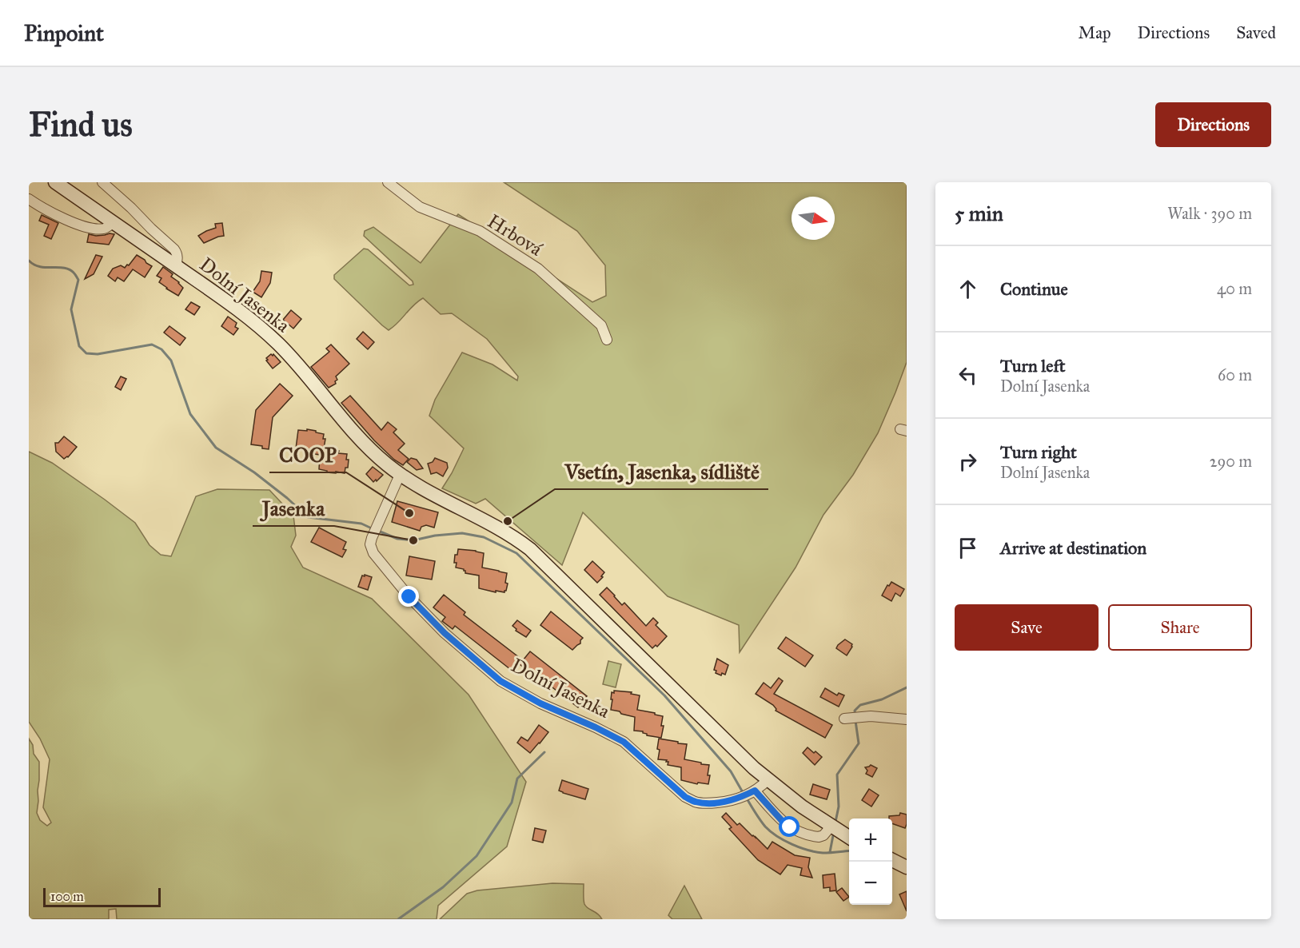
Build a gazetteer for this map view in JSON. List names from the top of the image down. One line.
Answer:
{"streets":{"street":["Hrbová","Dolní Jasenka"]},"places":["COOP","Vsetín, Jasenka, sídliště","Jasenka"],"scale_bar":"100 m","north":"right","page":{"header":"Pinpoint","nav":["Map","Directions","Saved"],"buttons":["Directions",["Save","Share"]],"title":"Find us","heading":["5 min","Walk · 390 m"],"list":[["Continue","40 m"],["Turn left","Dolní Jasenka","60 m"],["Turn right","Dolní Jasenka","290 m"],"Arrive at destination"],"map_buttons":["+","−"],"scale":"100 m"}}
